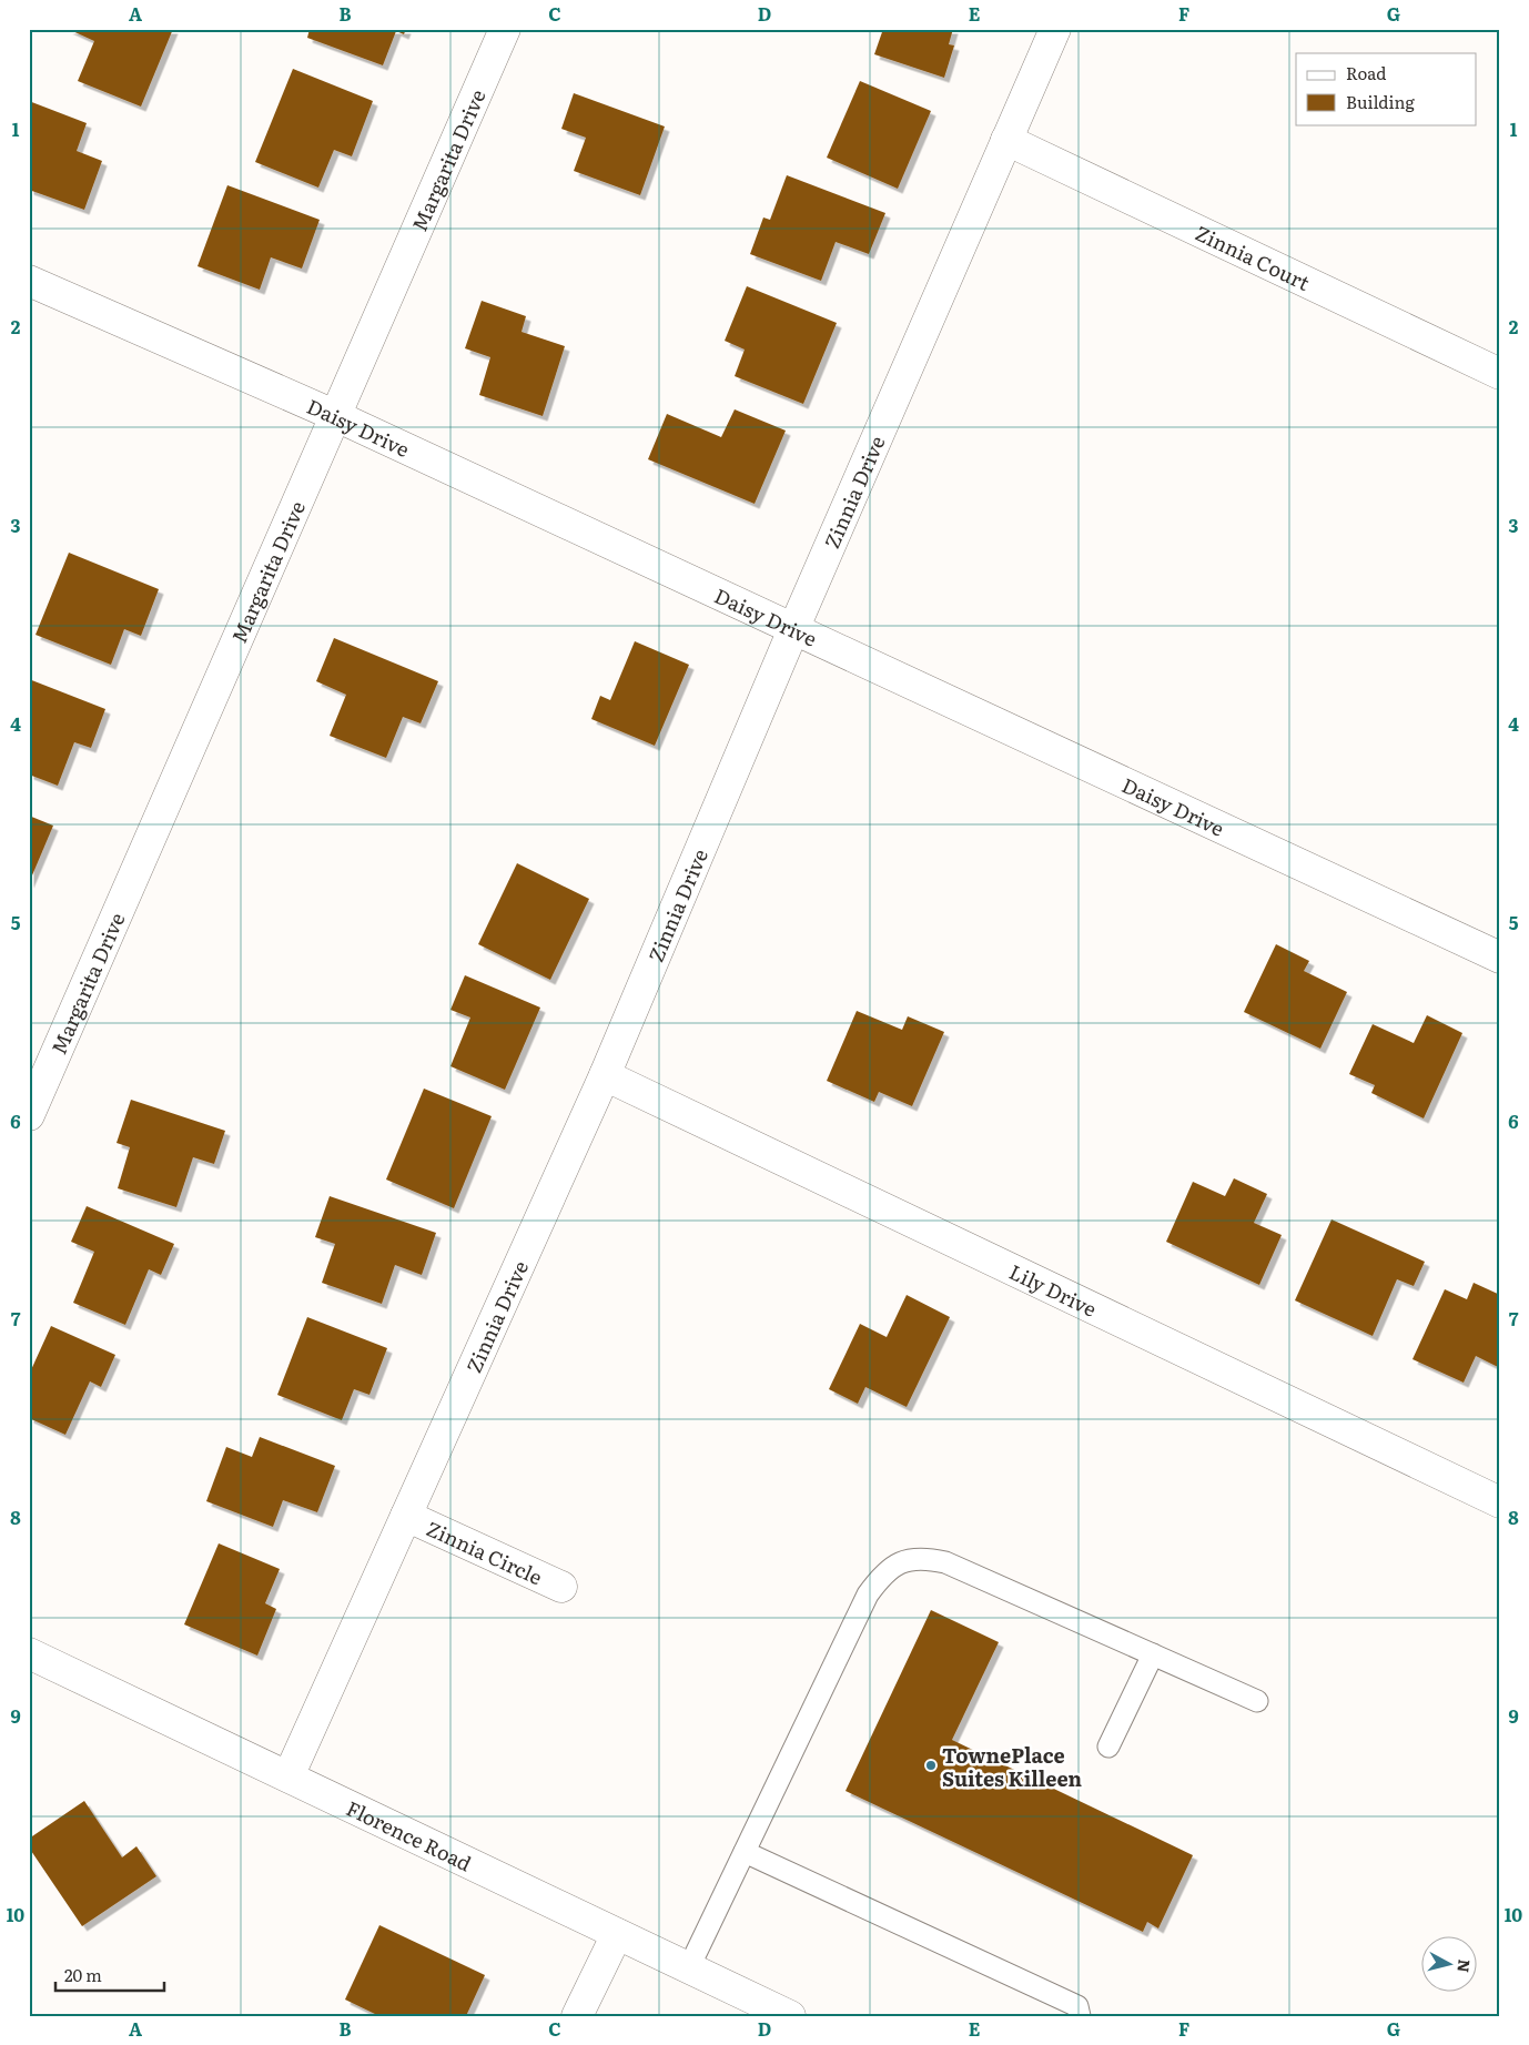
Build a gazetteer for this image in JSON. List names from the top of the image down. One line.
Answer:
{"streets":{"street":["Margarita Drive","Zinnia Court","Daisy Drive","Zinnia Drive","Lily Drive","Zinnia Circle","Florence Road"]},"crossings":[["Margarita Drive","Daisy Drive"],["Zinnia Court","Zinnia Drive"],["Daisy Drive","Zinnia Drive"],["Zinnia Drive","Lily Drive"],["Zinnia Drive","Zinnia Circle"],["Zinnia Drive","Florence Road"]],"places":["TownePlace Suites Killeen"],"legend":["Road","Building"],"scale_bar":"20 m","north":"right","grid":{"columns":["A","B","C","D","E","F","G"],"rows":["1","2","3","4","5","6","7","8","9","10"]}}
